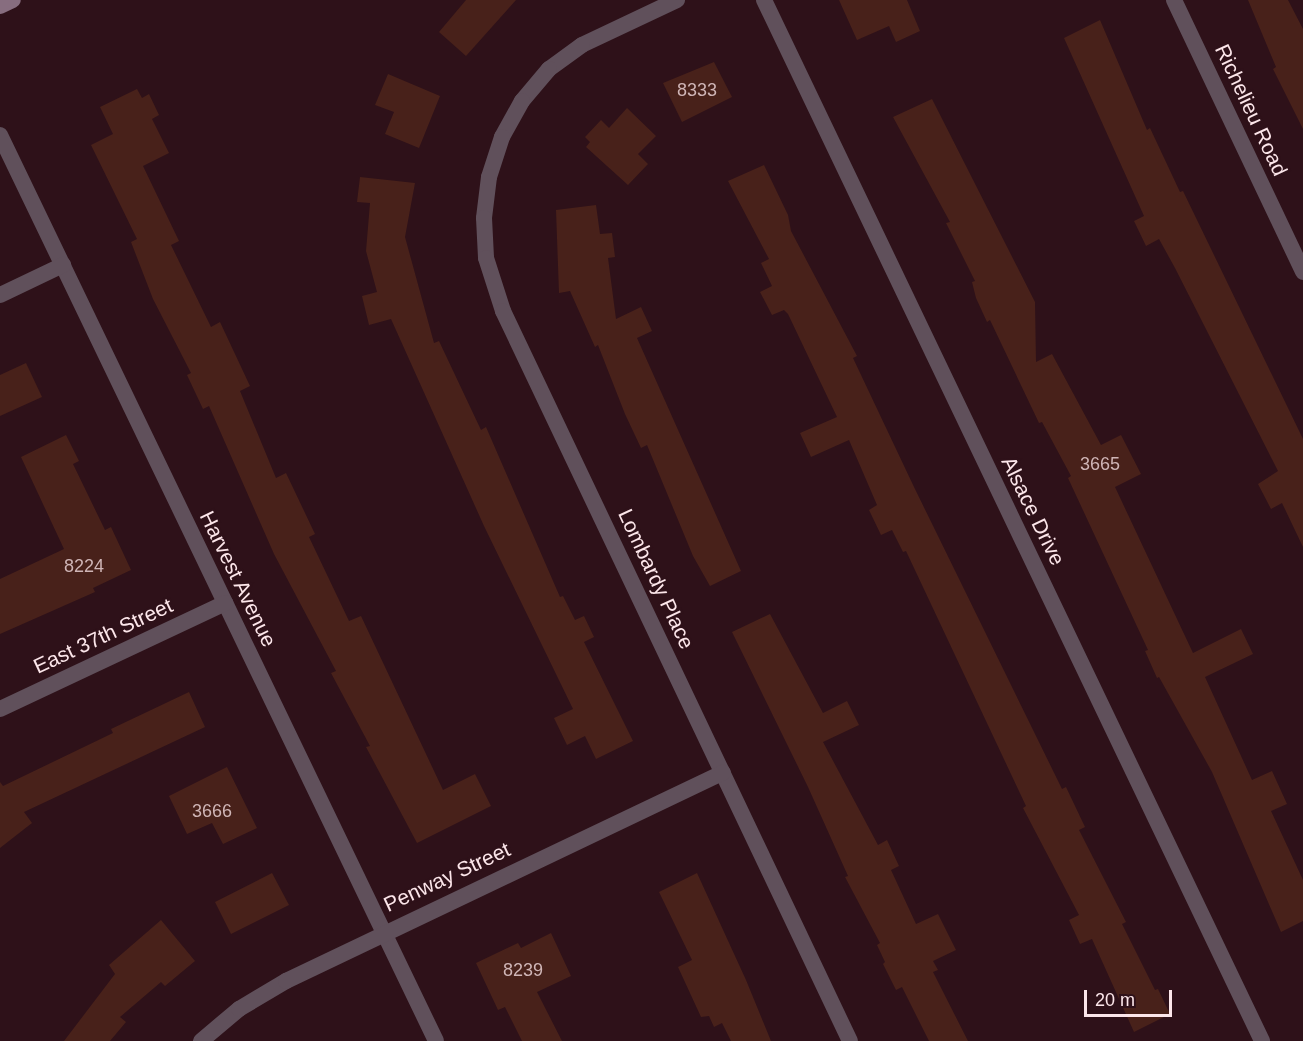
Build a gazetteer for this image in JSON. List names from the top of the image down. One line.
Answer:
{"streets":{"street":["Richelieu Road","Alsace Drive","Harvest Avenue","Lombardy Place","East 37th Street","Penway Street"]},"crossings":[["Harvest Avenue","East 37th Street"],["Harvest Avenue","Penway Street"],["Lombardy Place","Penway Street"]],"house_numbers":["8333","3665","8224","3666","8239"],"scale_bar":"20 m"}
